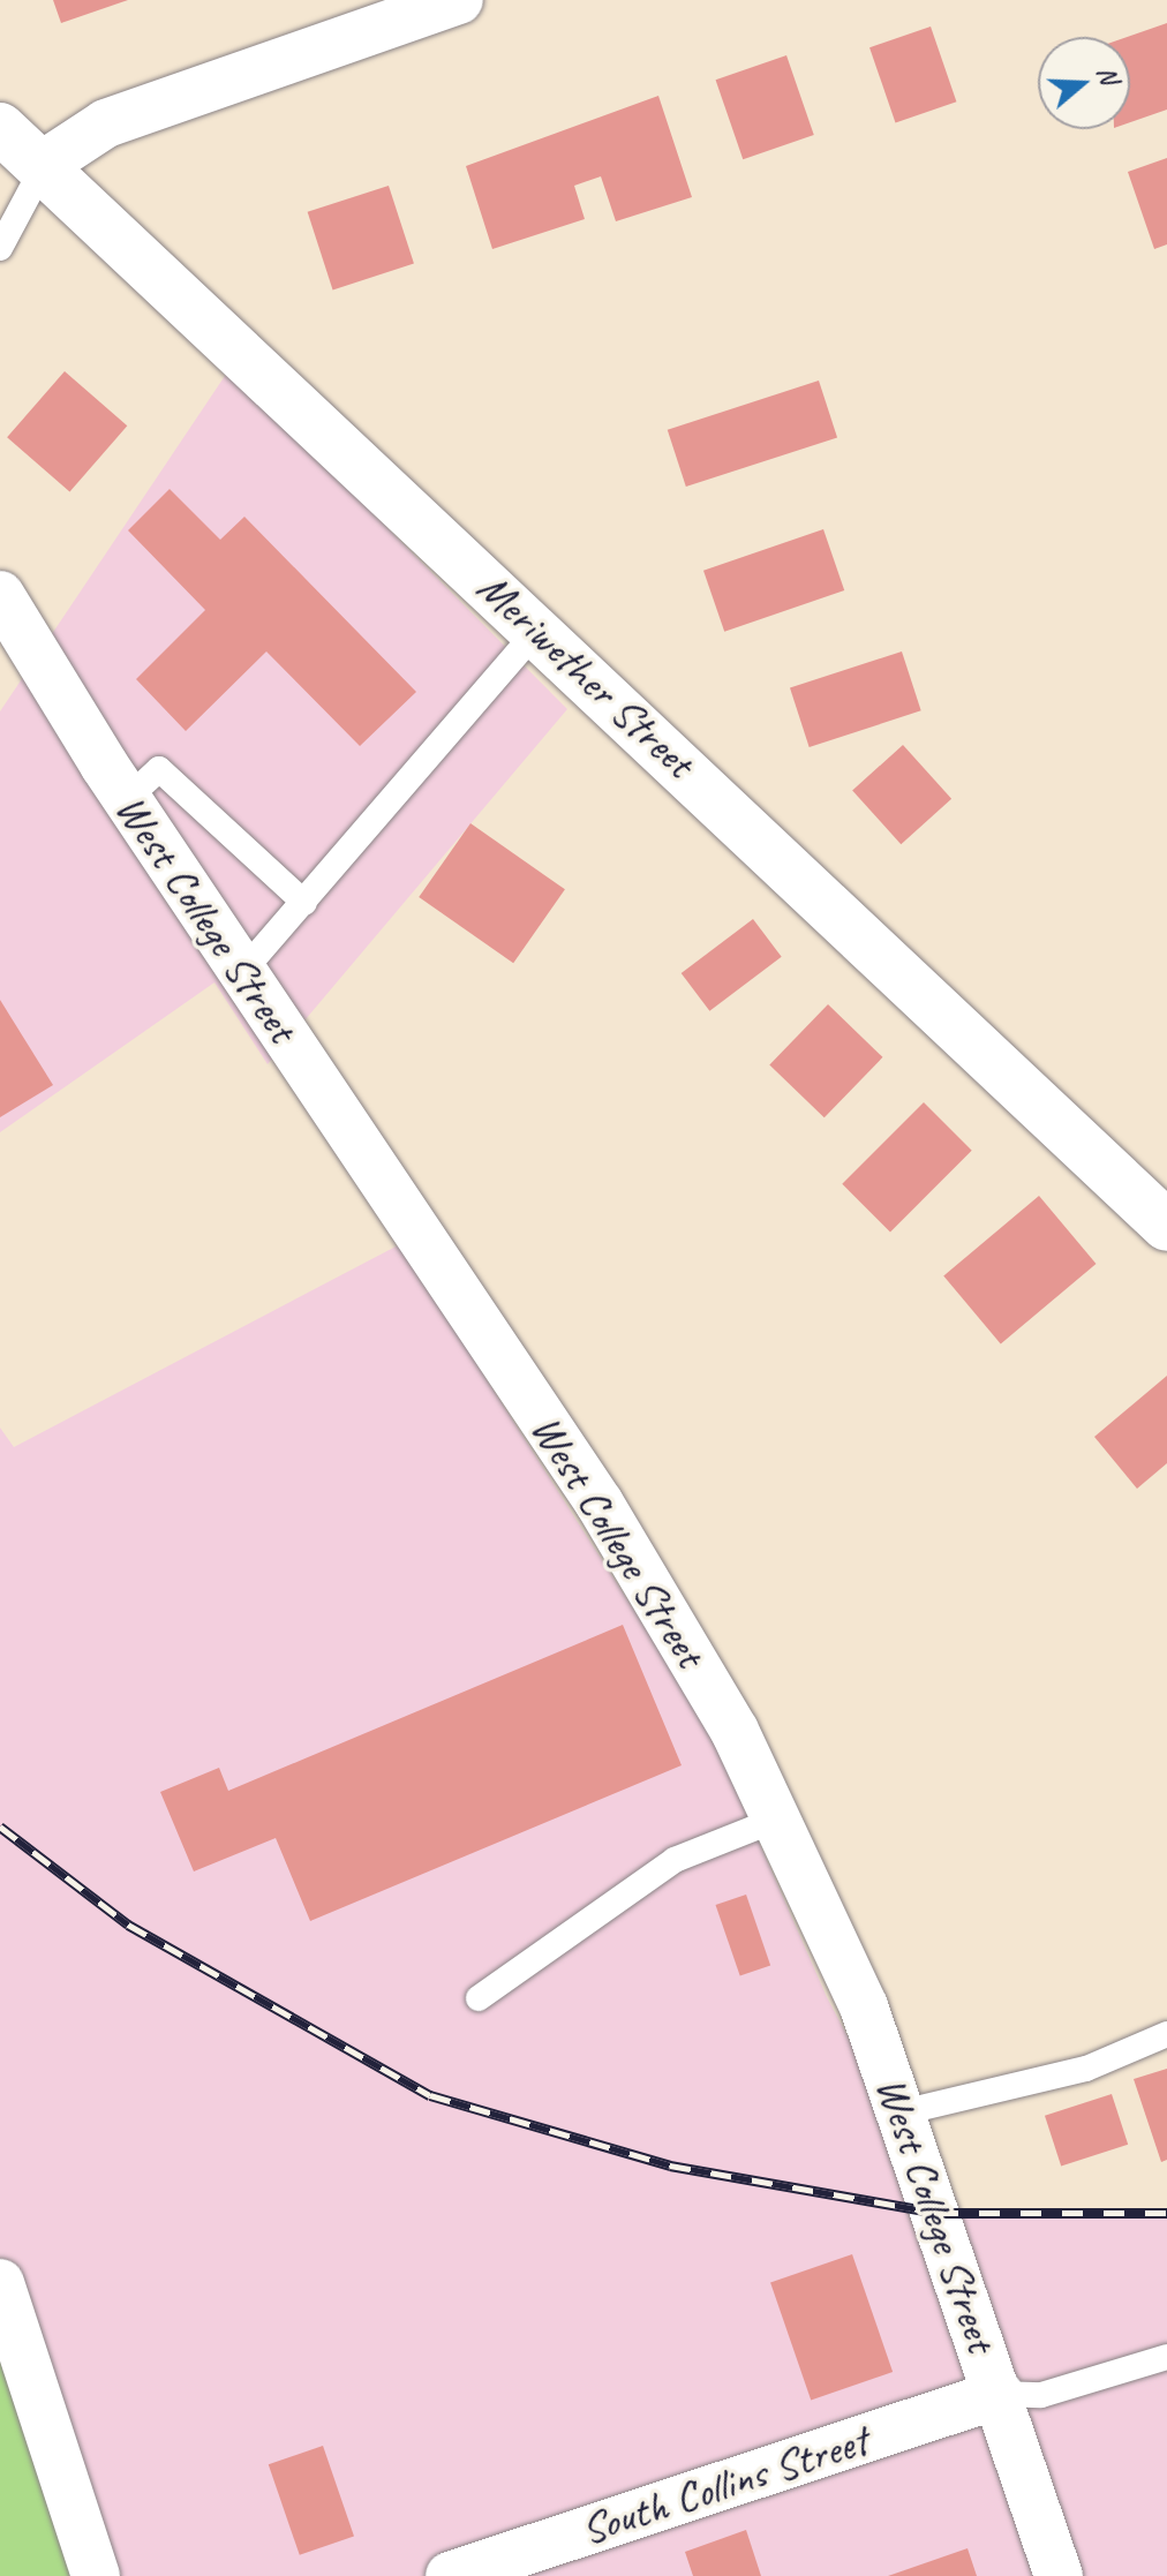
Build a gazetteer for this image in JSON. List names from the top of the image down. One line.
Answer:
{"streets":{"street":["Meriwether Street","West College Street","South Collins Street"]},"crossings":[["West College Street","South Collins Street"]],"north":"right"}
